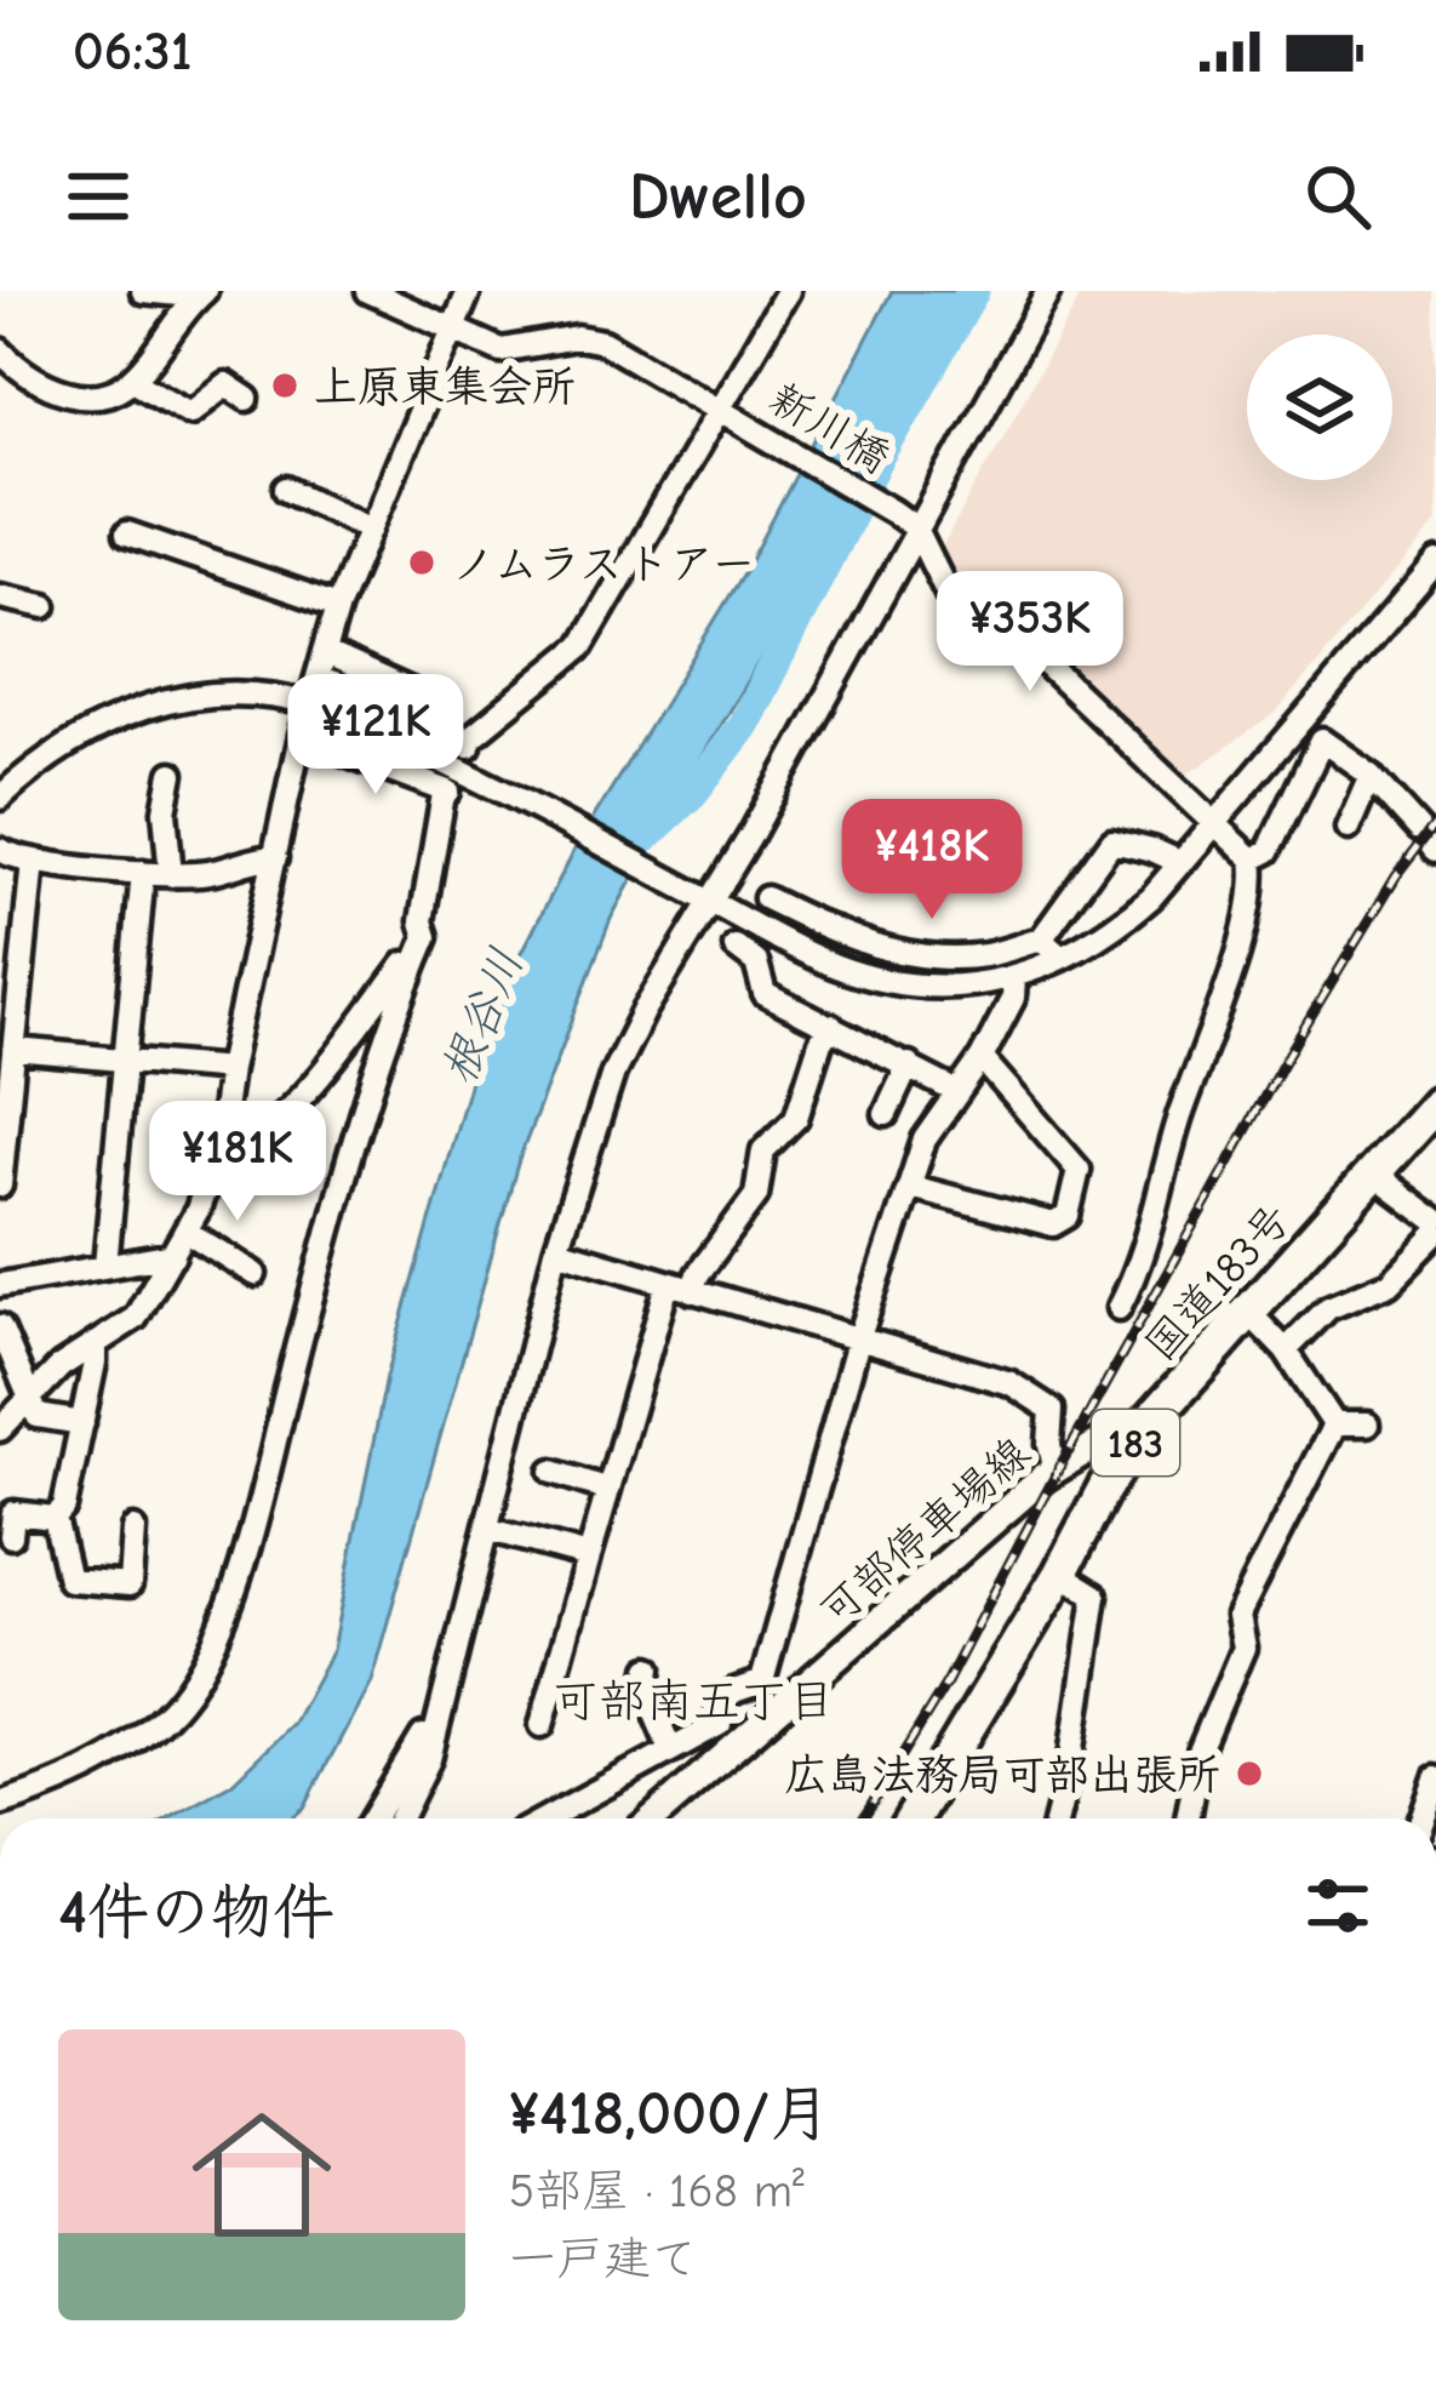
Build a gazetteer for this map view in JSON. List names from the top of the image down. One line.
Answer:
{"streets":{"highway":["国道183号","183"],"main road":["可部停車場線"],"street":["新川橋"]},"crossings":[["国道183号","可部停車場線"]],"districts":["可部南五丁目"],"water":["根谷川"],"places":["上原東集会所","ノムラストアー","広島法務局可部出張所"],"page":{"status":"06:31","header":"Dwello","price":["¥353K","¥121K","¥418K","¥181K"],"heading":"4件の物件","list":[{"name":"¥418,000/月","note":"5部屋 · 168 m² · 一戸建て"}]}}
